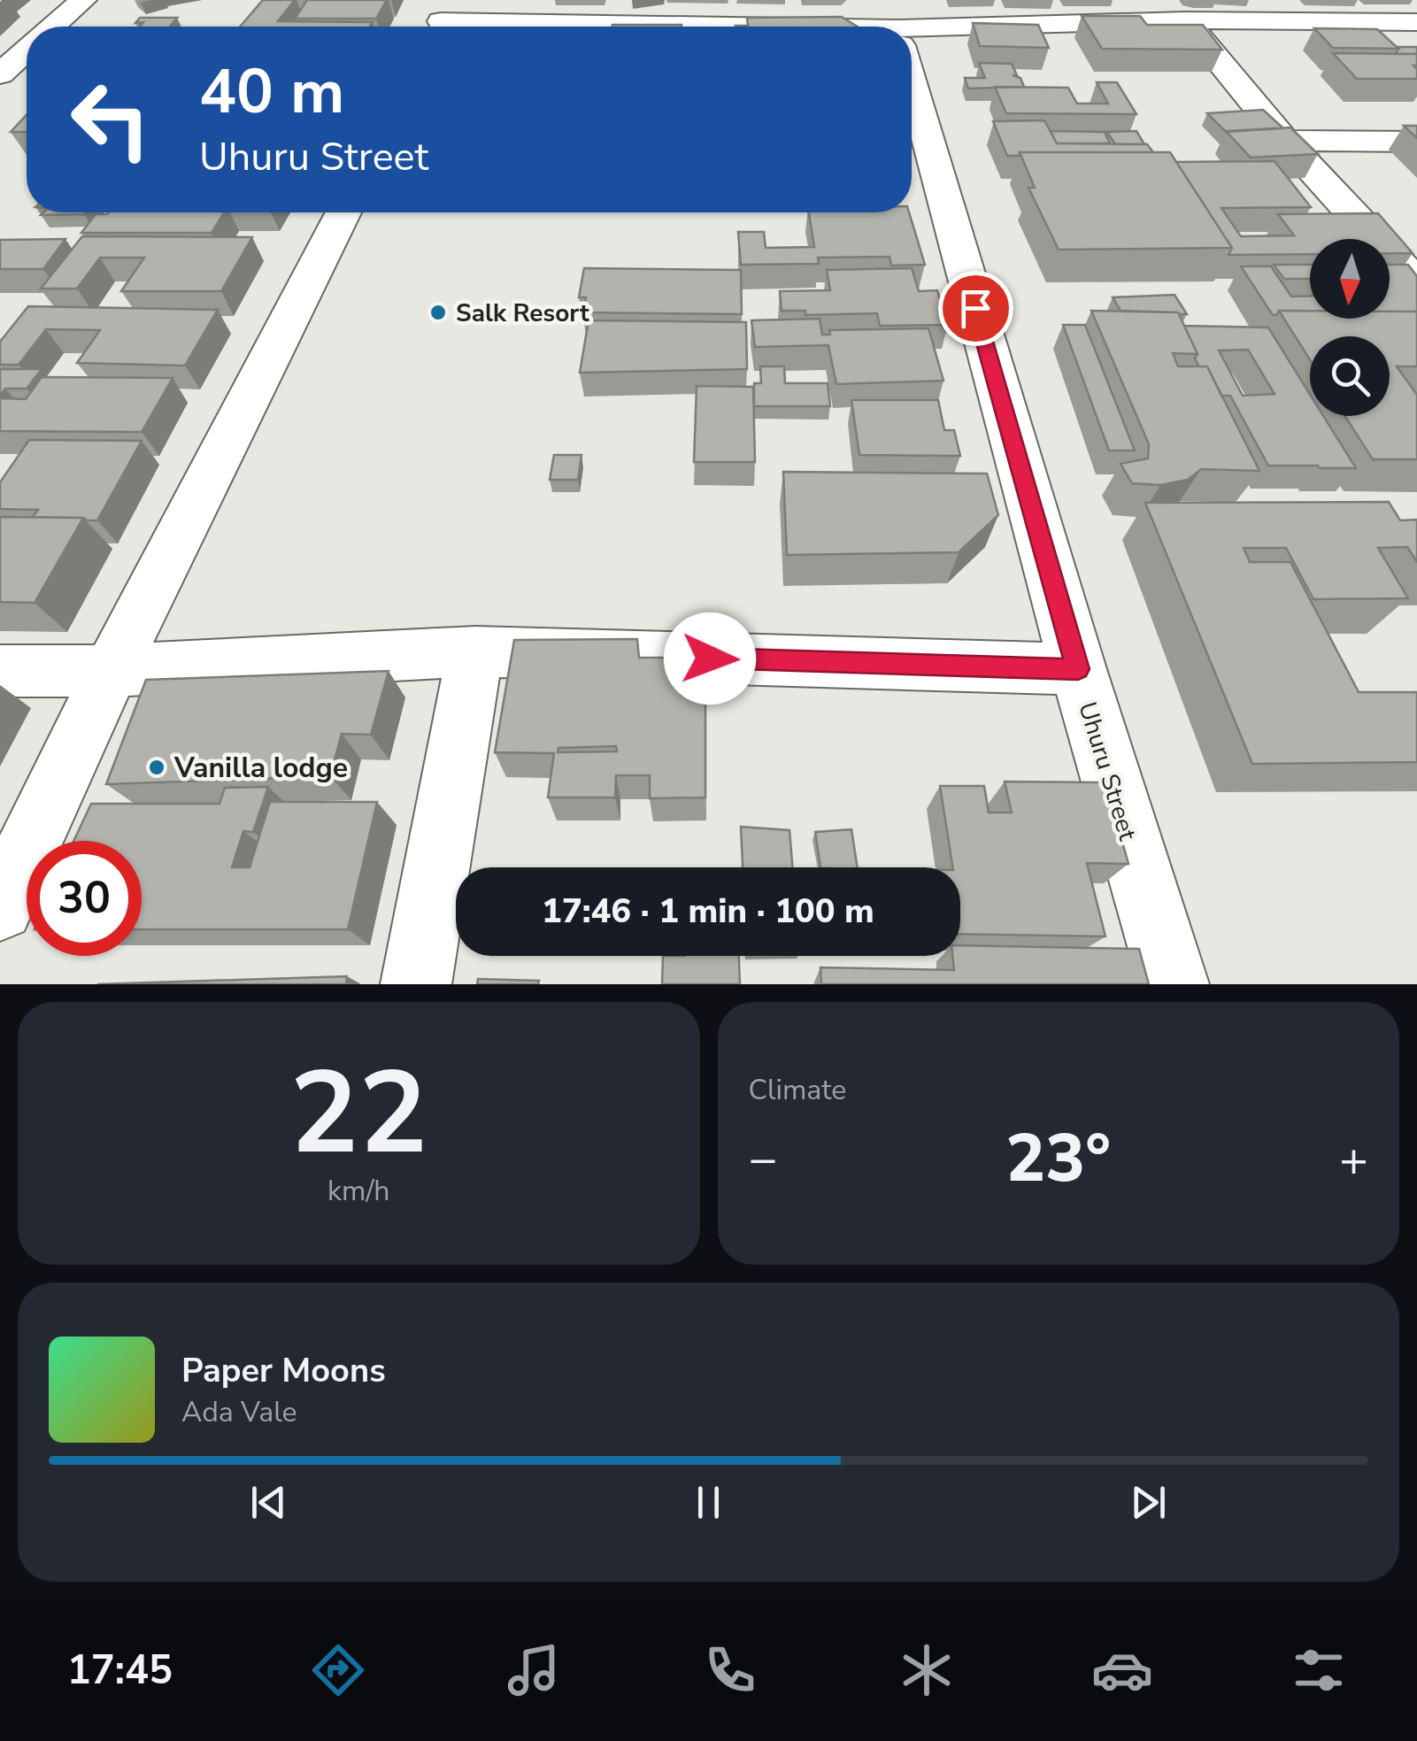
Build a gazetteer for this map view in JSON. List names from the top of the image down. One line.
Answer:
{"streets":{"street":["Uhuru Street"]},"places":["Salk Resort","Vanilla lodge"],"north":"bottom","page":{"turn":["40 m","Uhuru Street"],"limit":"30","trip":"17:46 · 1 min · 100 m","tile":[["22","km/h"],"Climate"],"heat":["−","23°","+"],"song":["Paper Moons","Ada Vale"],"tabs":"17:45"}}
